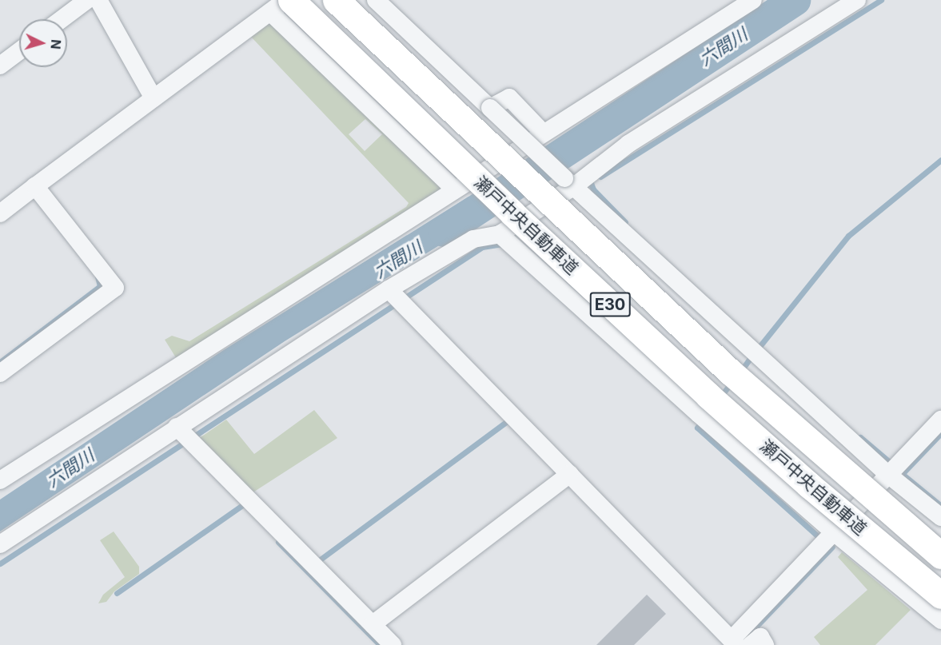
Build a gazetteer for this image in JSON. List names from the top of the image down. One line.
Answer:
{"streets":{"highway":["瀬戸中央自動車道","E30"]},"water":["六間川"],"north":"right"}
